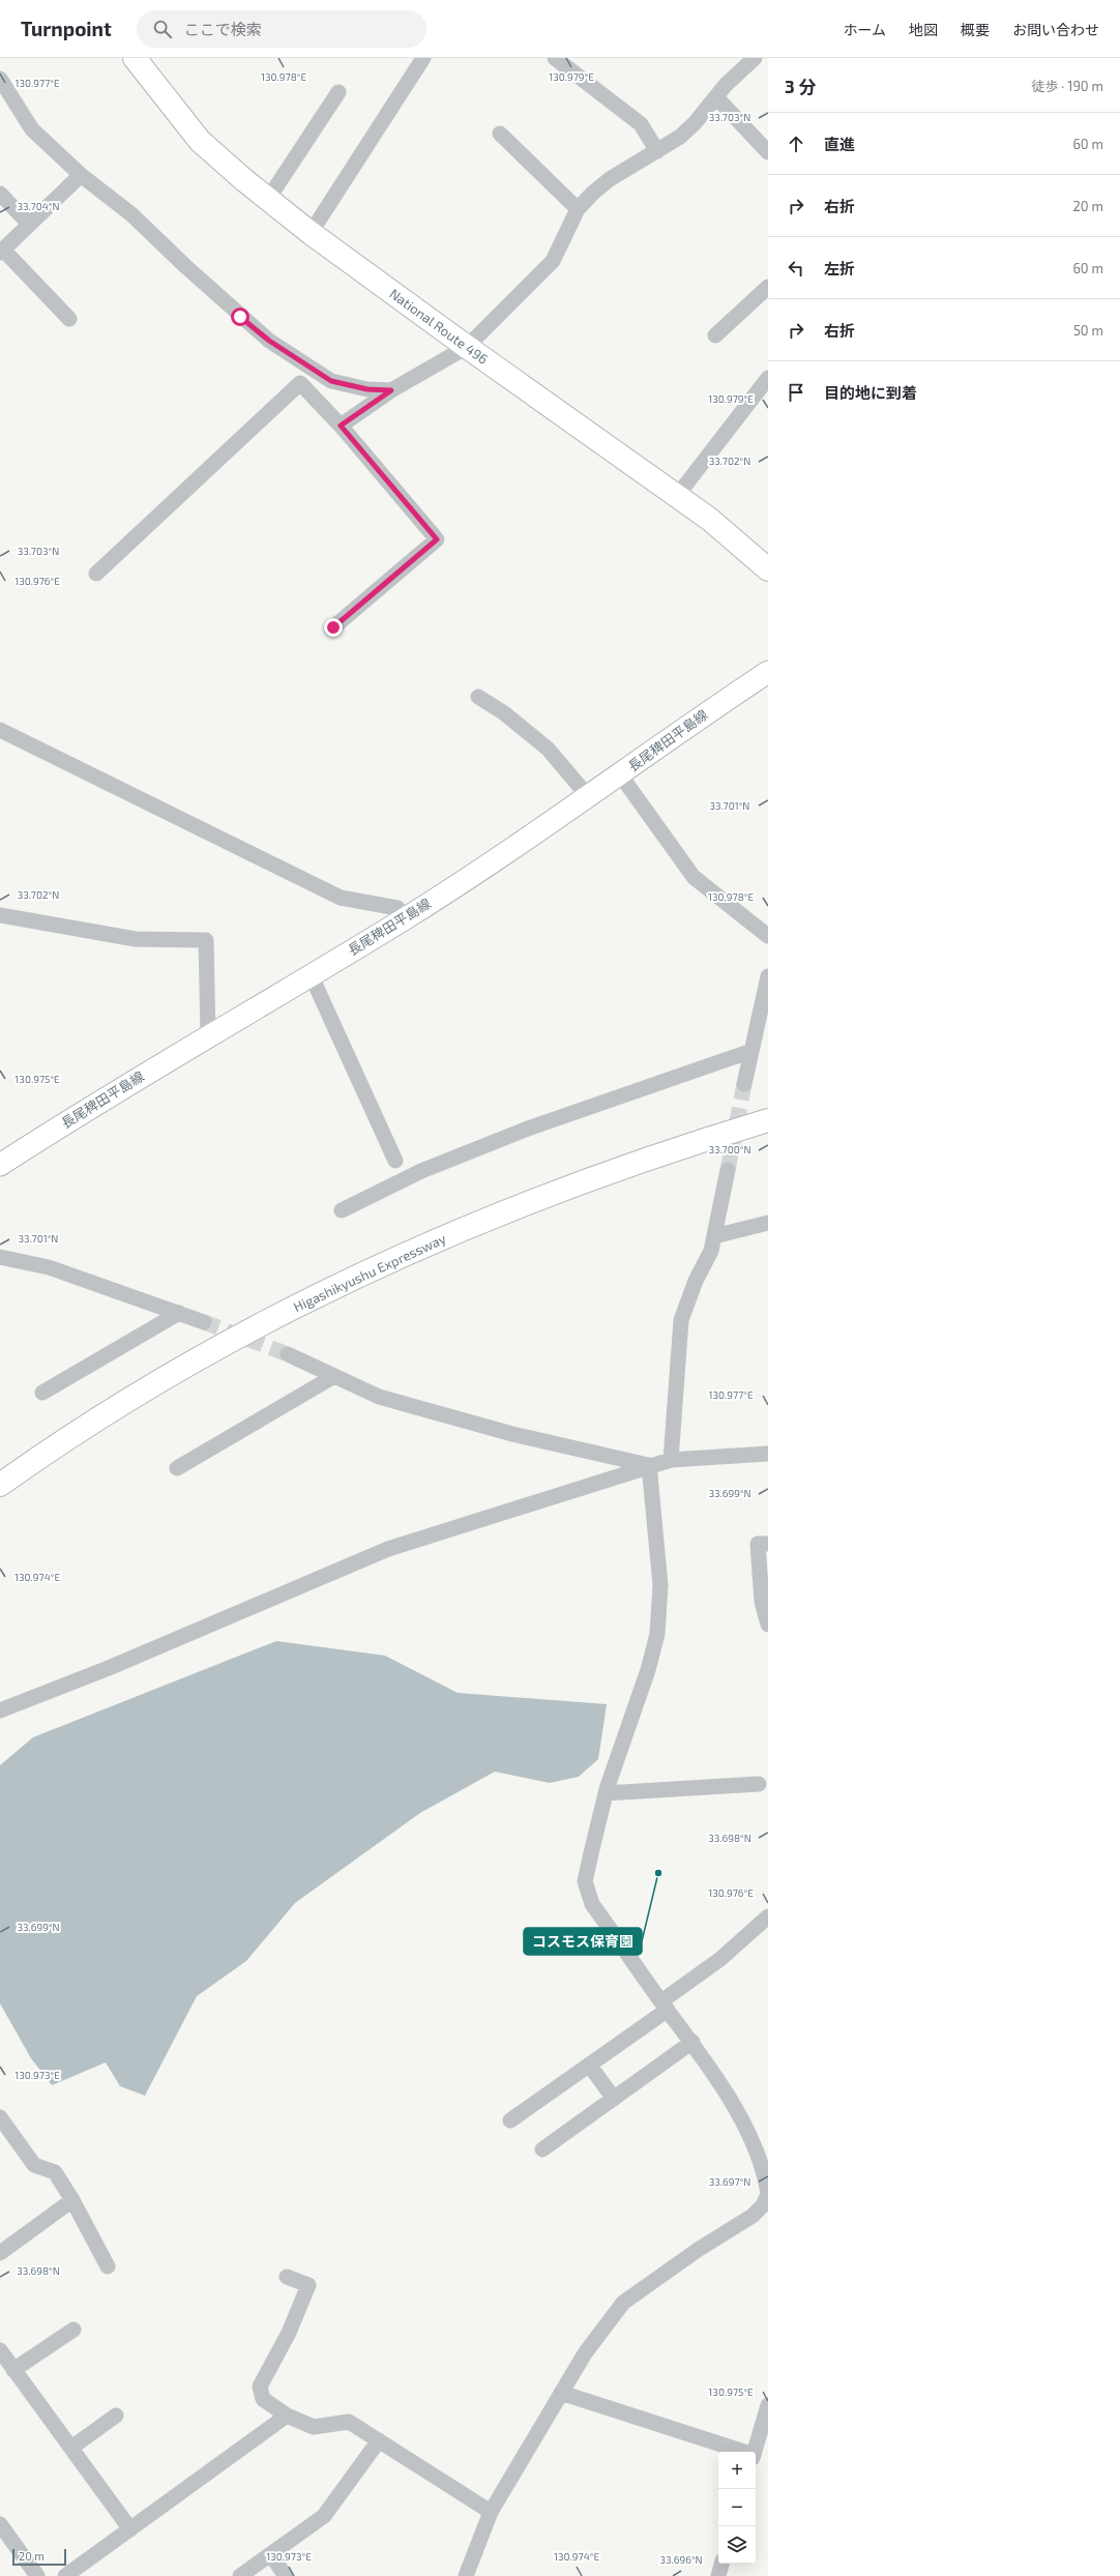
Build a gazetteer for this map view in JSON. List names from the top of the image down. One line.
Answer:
{"streets":{"highway":["National Route 496","Higashikyushu Expressway"],"main road":["長尾稗田平島線"]},"places":["コスモス保育園"],"scale_bar":"20 m","page":{"header":"Turnpoint","search":"ここで検索","nav":["ホーム","地図","概要","お問い合わせ"],"heading":["3 分","徒歩 · 190 m"],"list":[["直進","60 m"],["右折","20 m"],["左折","60 m"],["右折","50 m"],"目的地に到着"],"map_buttons":["+","−"],"scale":"20 m"},"coordinates":["130.978°E","130.979°E","130.977°E","33.703°N","33.704°N","33.702°N","130.976°E","33.701°N","130.975°E","33.700°N","33.699°N","130.974°E","33.698°N","130.973°E","33.697°N","33.696°N"]}
